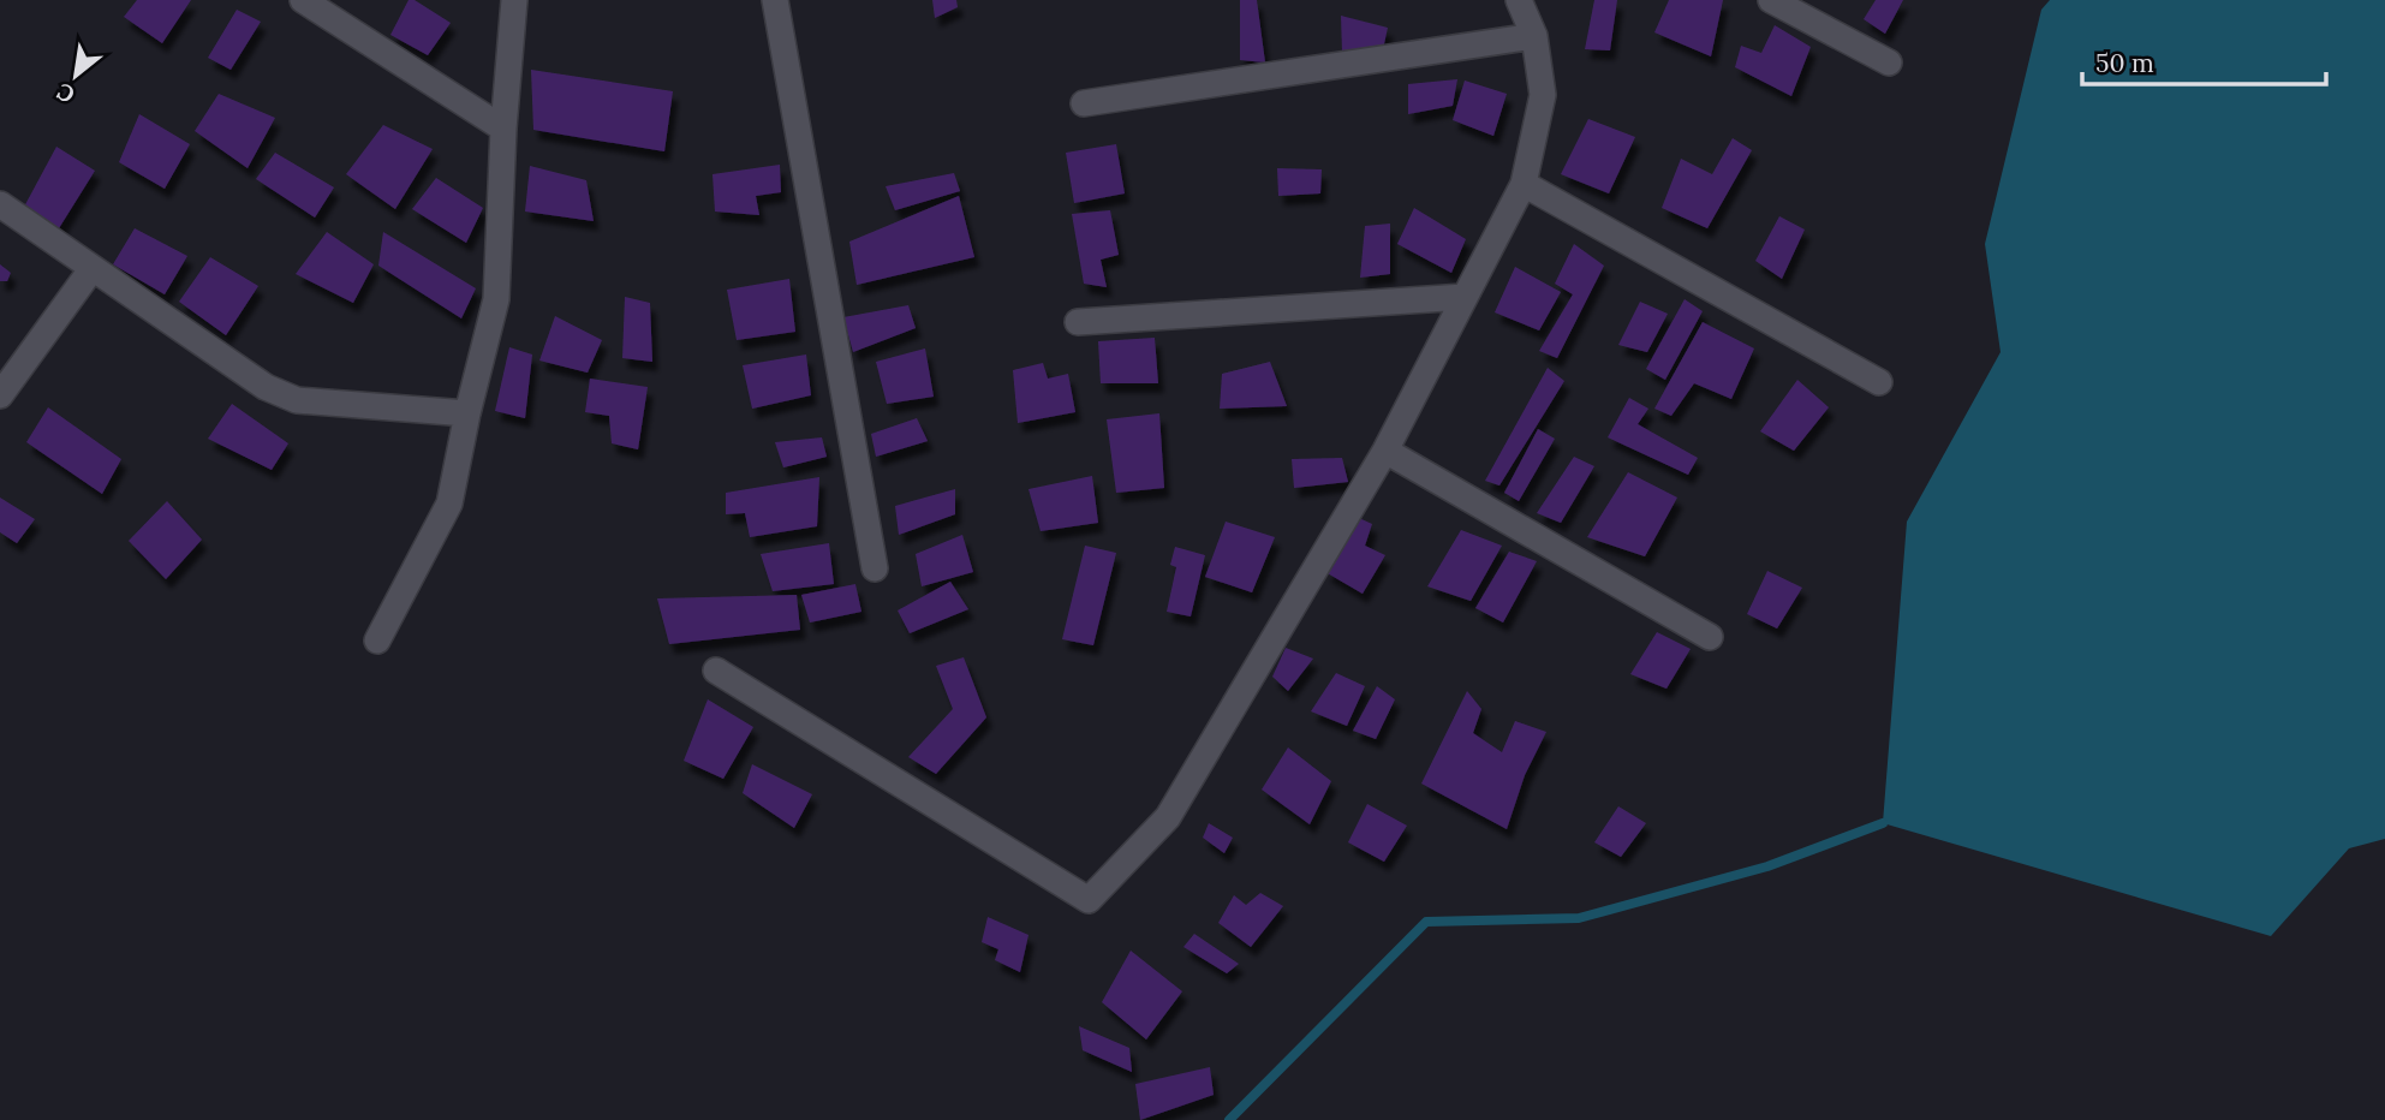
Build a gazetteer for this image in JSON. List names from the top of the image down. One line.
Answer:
{"scale_bar":"50 m","north":"bottom left"}
